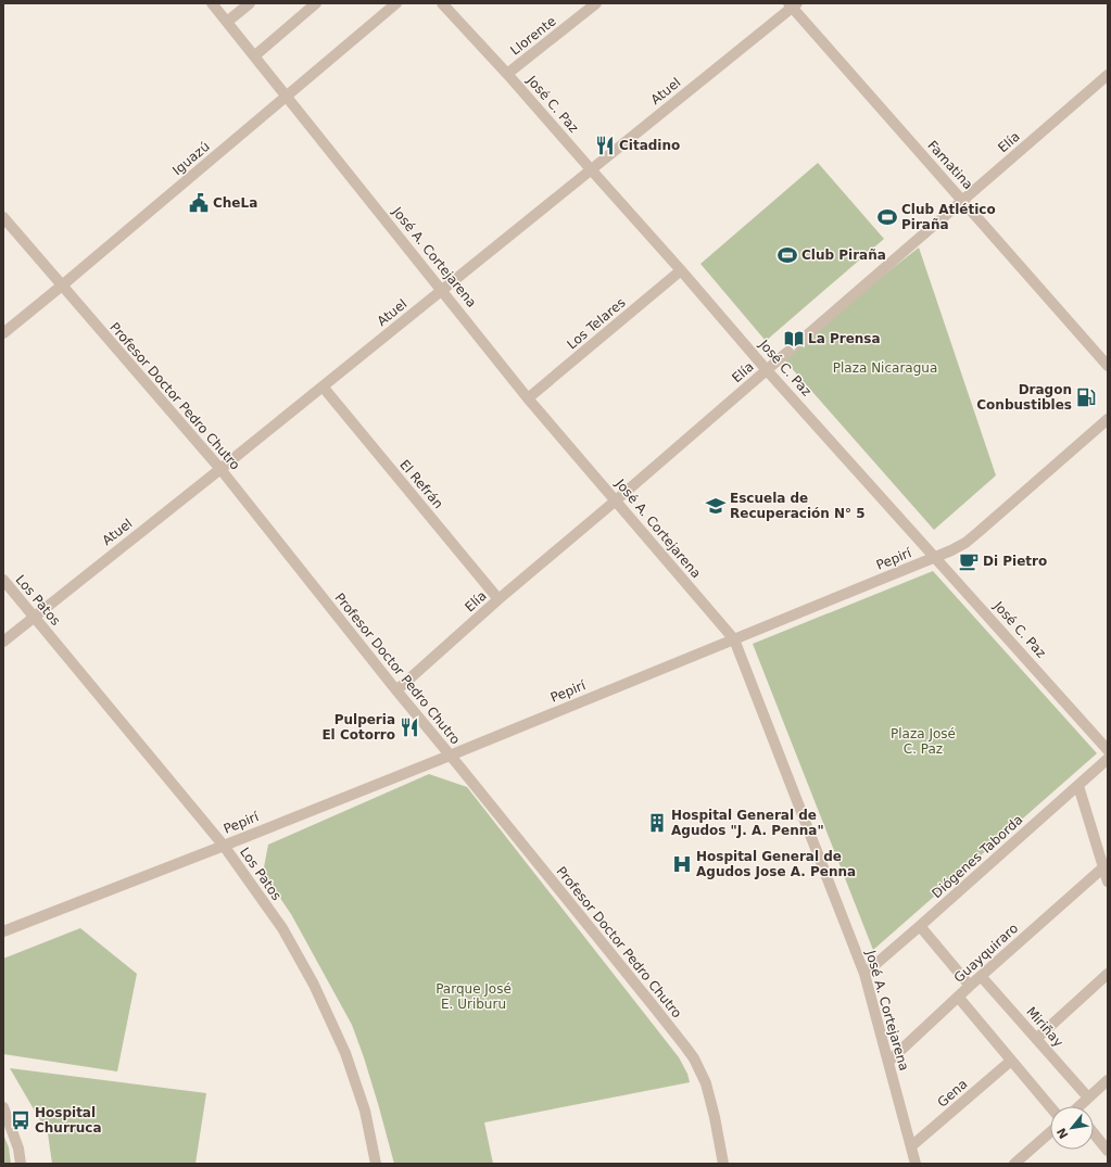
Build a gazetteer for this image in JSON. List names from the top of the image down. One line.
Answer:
{"streets":{"street":["Llorente","Atuel","José C. Paz","Elía","Iguazú","Famatina","José A. Cortejarena","Los Telares","Profesor Doctor Pedro Chutro","El Refrán","Pepirí","Los Patos","Diógenes Taborda","Guayquiraro","Miriñay","Gena"]},"crossings":[["Llorente","José C. Paz"],["Atuel","José C. Paz"],["Atuel","Famatina"],["Atuel","José A. Cortejarena"],["Atuel","Profesor Doctor Pedro Chutro"],["Atuel","El Refrán"],["Atuel","Los Patos"],["José C. Paz","Elía"],["José C. Paz","Los Telares"],["José C. Paz","Pepirí"],["Elía","Famatina"],["Elía","José A. Cortejarena"],["Elía","Profesor Doctor Pedro Chutro"],["Elía","El Refrán"],["Iguazú","José A. Cortejarena"],["Iguazú","Profesor Doctor Pedro Chutro"],["José A. Cortejarena","Los Telares"],["José A. Cortejarena","Pepirí"],["José A. Cortejarena","Diógenes Taborda"],["José A. Cortejarena","Guayquiraro"],["José A. Cortejarena","Gena"],["Profesor Doctor Pedro Chutro","Pepirí"],["Pepirí","Los Patos"],["Guayquiraro","Miriñay"]],"parks":["Plaza Nicaragua","Plaza José C. Paz","Parque José E. Uriburu"],"places":{"restaurant":["Citadino","Pulperia El Cotorro"],"public building":["CheLa"],"sports":["Club Atlético Piraña","Club Piraña"],"library":["La Prensa"],"fuel station":["Dragon Conbustibles"],"school or university":["Escuela de Recuperación N° 5"],"cafe":["Di Pietro"],"building":["Hospital General de Agudos \"J. A. Penna\""],"hospital":["Hospital General de Agudos Jose A. Penna"],"bus stop":["Hospital Churruca"]},"north":"bottom left"}
